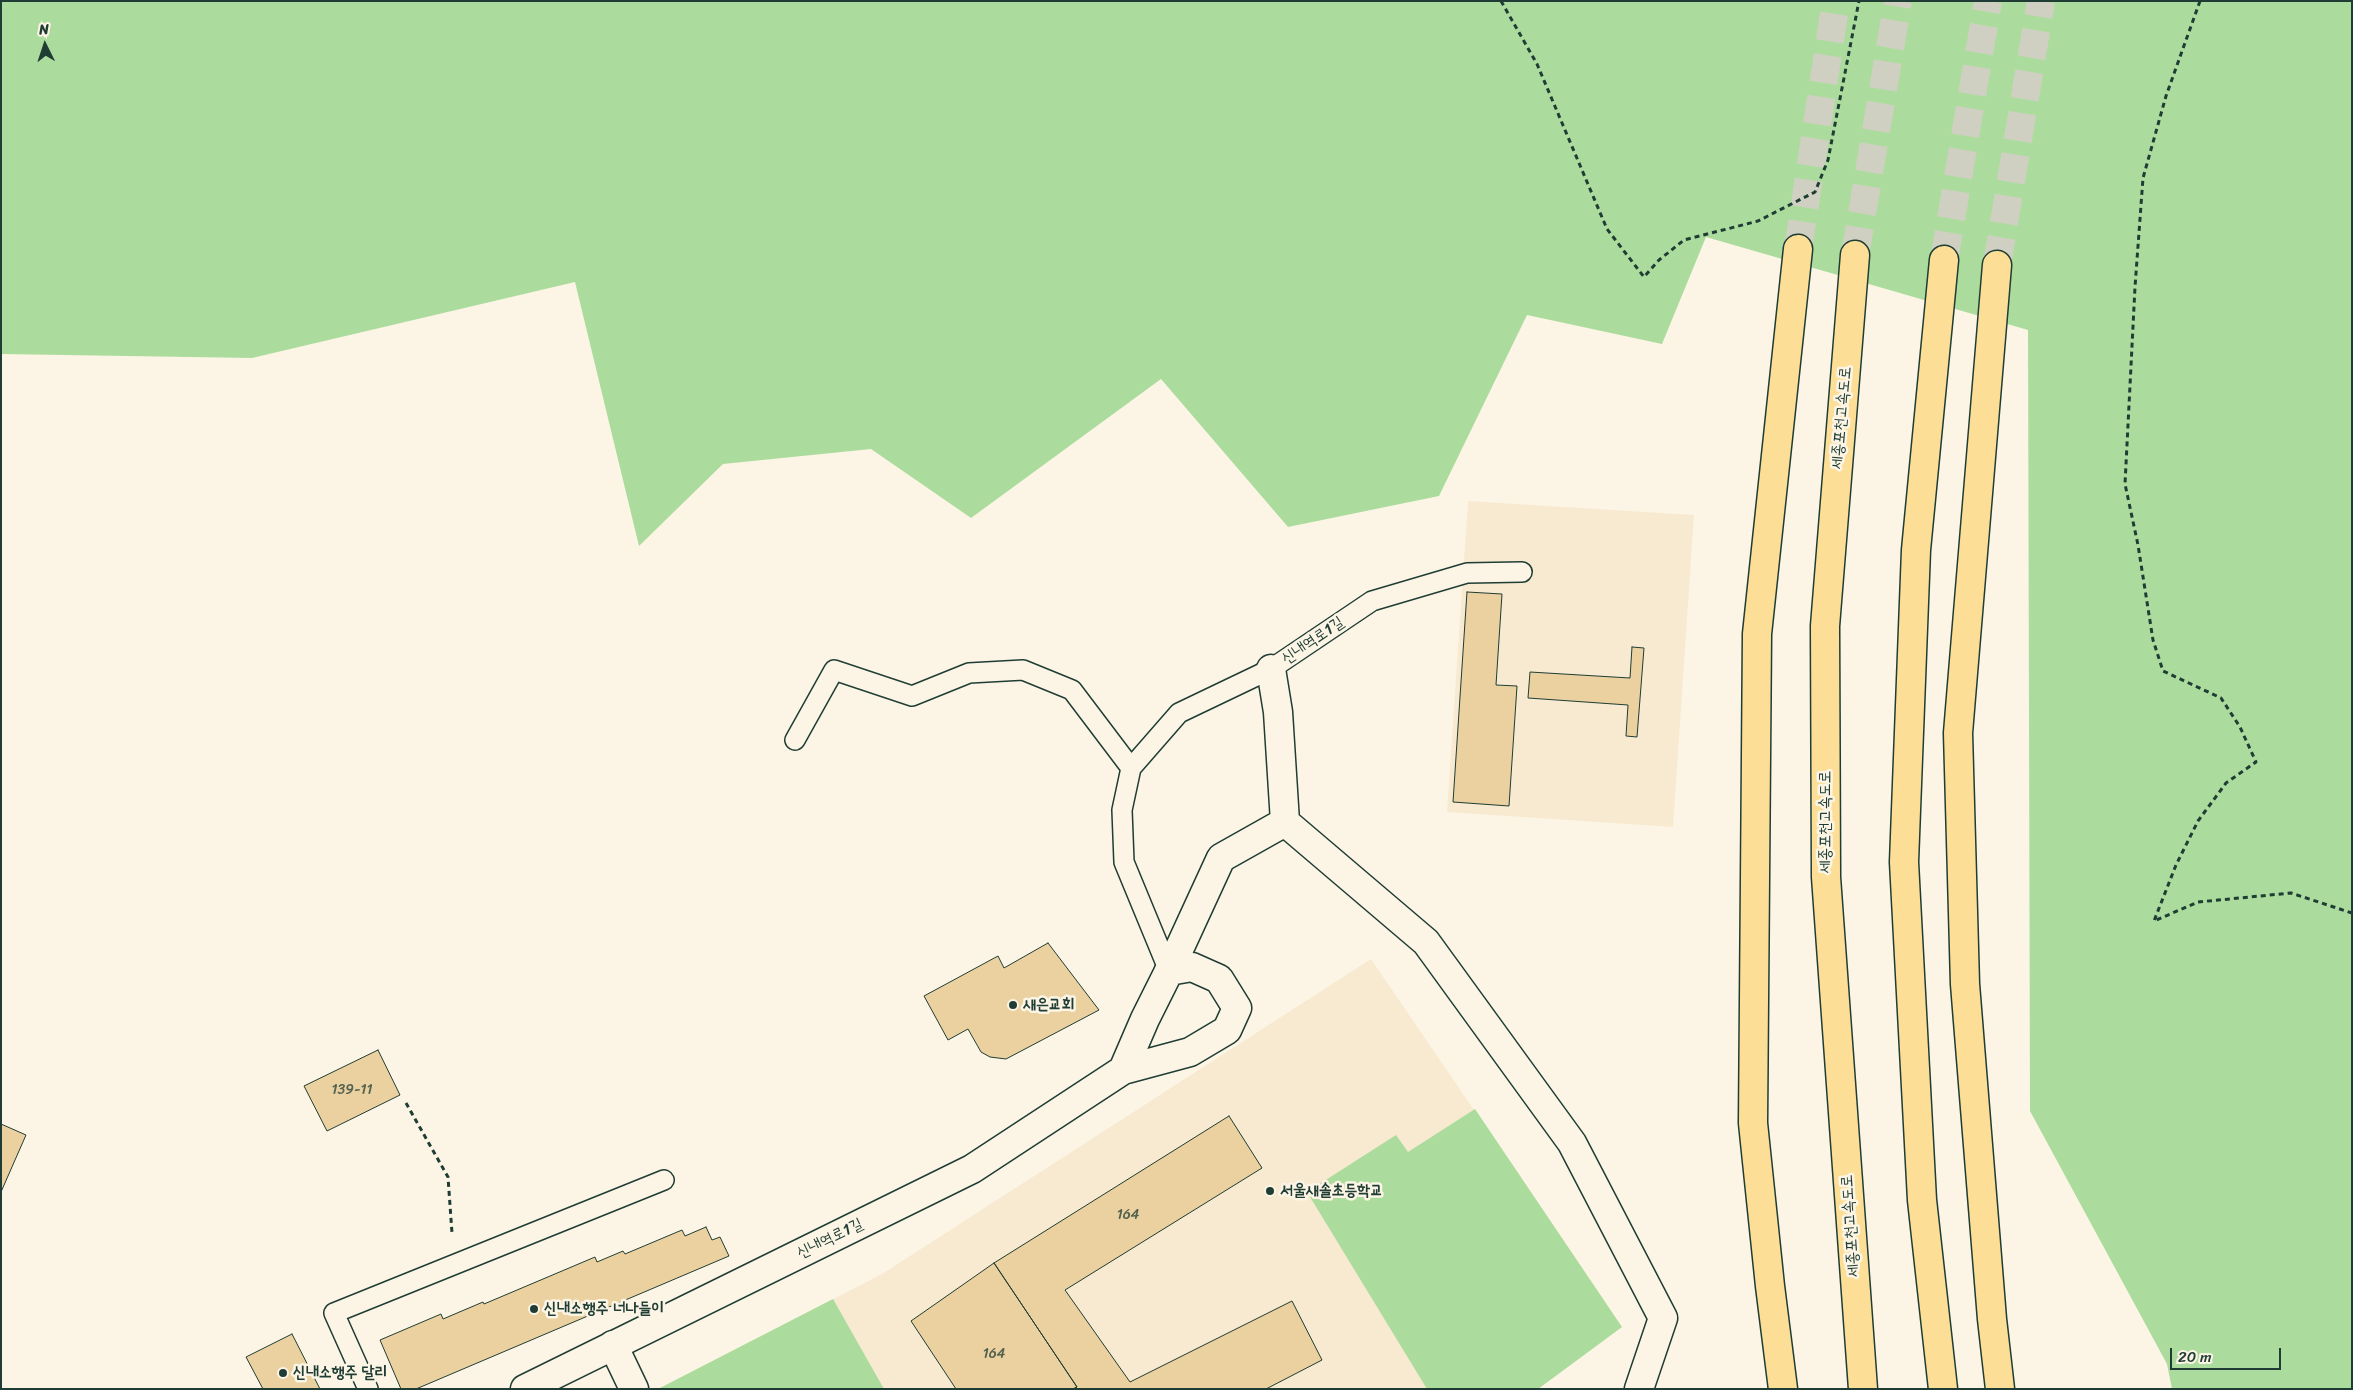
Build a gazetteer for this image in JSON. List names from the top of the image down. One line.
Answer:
{"streets":{"highway":["세종포천고속도로"],"street":["신내역로1길"]},"places":["새은교회","서울새솔초등학교","신내소행주 너나들이","신내소행주 달리"],"house_numbers":["139-11","164","164"],"scale_bar":"20 m","north":"top"}
